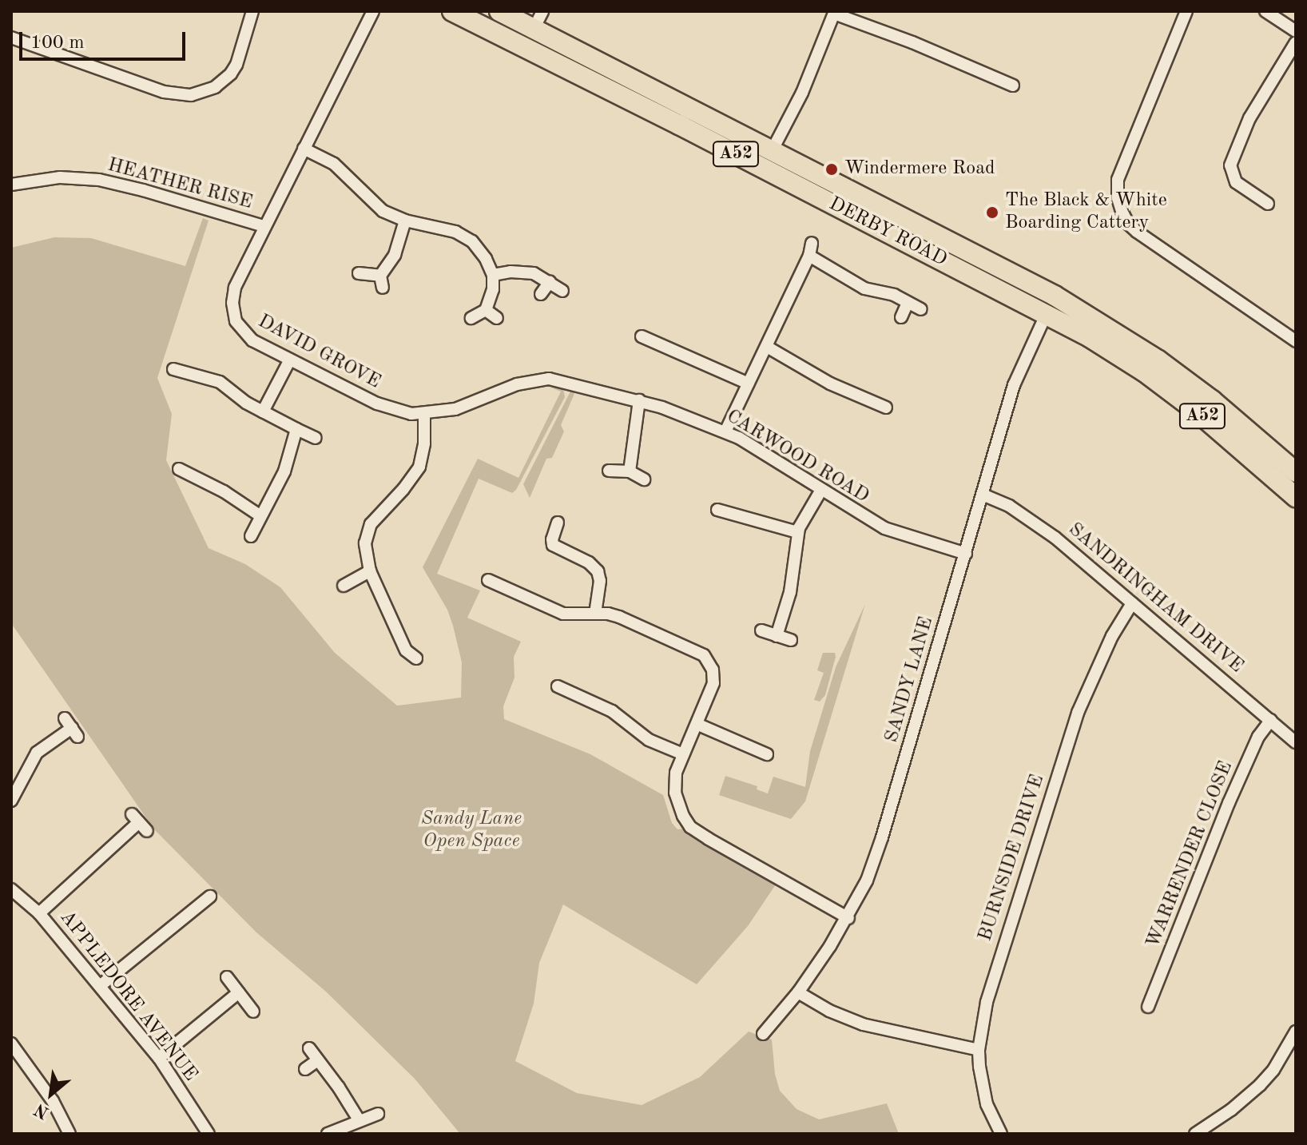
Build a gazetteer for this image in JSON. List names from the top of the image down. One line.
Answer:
{"streets":{"highway":["A52","DERBY ROAD"],"street":["HEATHER RISE","DAVID GROVE","CARWOOD ROAD","SANDRINGHAM DRIVE","SANDY LANE","WARRENDER CLOSE","BURNSIDE DRIVE","APPLEDORE AVENUE"]},"crossings":[["HEATHER RISE","DAVID GROVE"],["DERBY ROAD","SANDY LANE"],["DAVID GROVE","CARWOOD ROAD"],["CARWOOD ROAD","SANDY LANE"],["SANDRINGHAM DRIVE","SANDY LANE"],["SANDRINGHAM DRIVE","WARRENDER CLOSE"],["SANDRINGHAM DRIVE","BURNSIDE DRIVE"]],"parks":["Sandy Lane Open Space"],"places":["Windermere Road","The Black & White Boarding Cattery"],"scale_bar":"100 m","north":"bottom left"}
